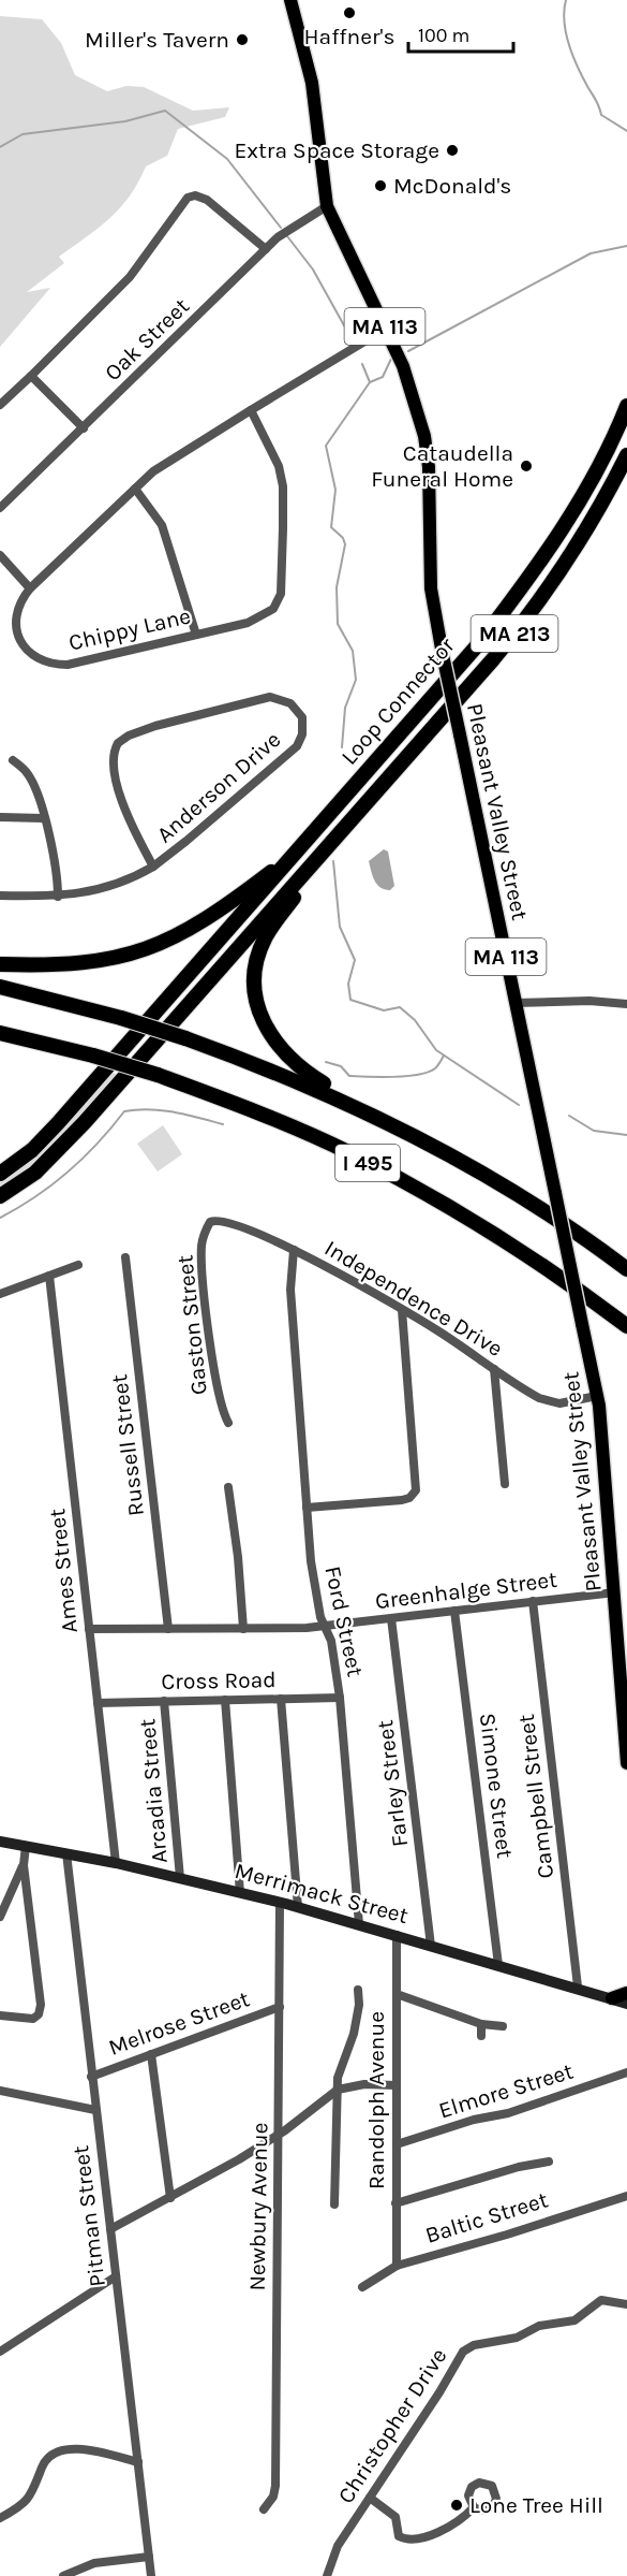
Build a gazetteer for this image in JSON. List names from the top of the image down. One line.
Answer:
{"streets":{"highway":["MA 213","Loop Connector","I 495"],"main road":["MA 113","Pleasant Valley Street","Merrimack Street"],"street":["Oak Street","Chippy Lane","Anderson Drive","Independence Drive","Gaston Street","Russell Street","Ames Street","Greenhalge Street","Ford Street","Cross Road","Farley Street","Simone Street","Arcadia Street","Campbell Street","Melrose Street","Elmore Street","Randolph Avenue","Newbury Avenue","Pitman Street","Baltic Street","Christopher Drive"]},"crossings":[["Oak Street","Pleasant Valley Street"],["Chippy Lane","Pleasant Valley Street"],["Pleasant Valley Street","Independence Drive"],["Pleasant Valley Street","Greenhalge Street"],["Independence Drive","Gaston Street"],["Independence Drive","Ford Street"],["Russell Street","Greenhalge Street"],["Ames Street","Greenhalge Street"],["Ames Street","Cross Road"],["Ames Street","Merrimack Street"],["Greenhalge Street","Ford Street"],["Greenhalge Street","Farley Street"],["Greenhalge Street","Simone Street"],["Greenhalge Street","Campbell Street"],["Ford Street","Cross Road"],["Ford Street","Merrimack Street"],["Cross Road","Arcadia Street"],["Farley Street","Merrimack Street"],["Simone Street","Merrimack Street"],["Arcadia Street","Merrimack Street"],["Campbell Street","Merrimack Street"],["Merrimack Street","Randolph Avenue"],["Merrimack Street","Newbury Avenue"],["Merrimack Street","Pitman Street"],["Melrose Street","Newbury Avenue"],["Melrose Street","Pitman Street"],["Elmore Street","Randolph Avenue"],["Randolph Avenue","Baltic Street"]],"places":["Haffner's","Miller's Tavern","Extra Space Storage","McDonald's","Cataudella Funeral Home","Lone Tree Hill"],"scale_bar":"100 m"}
